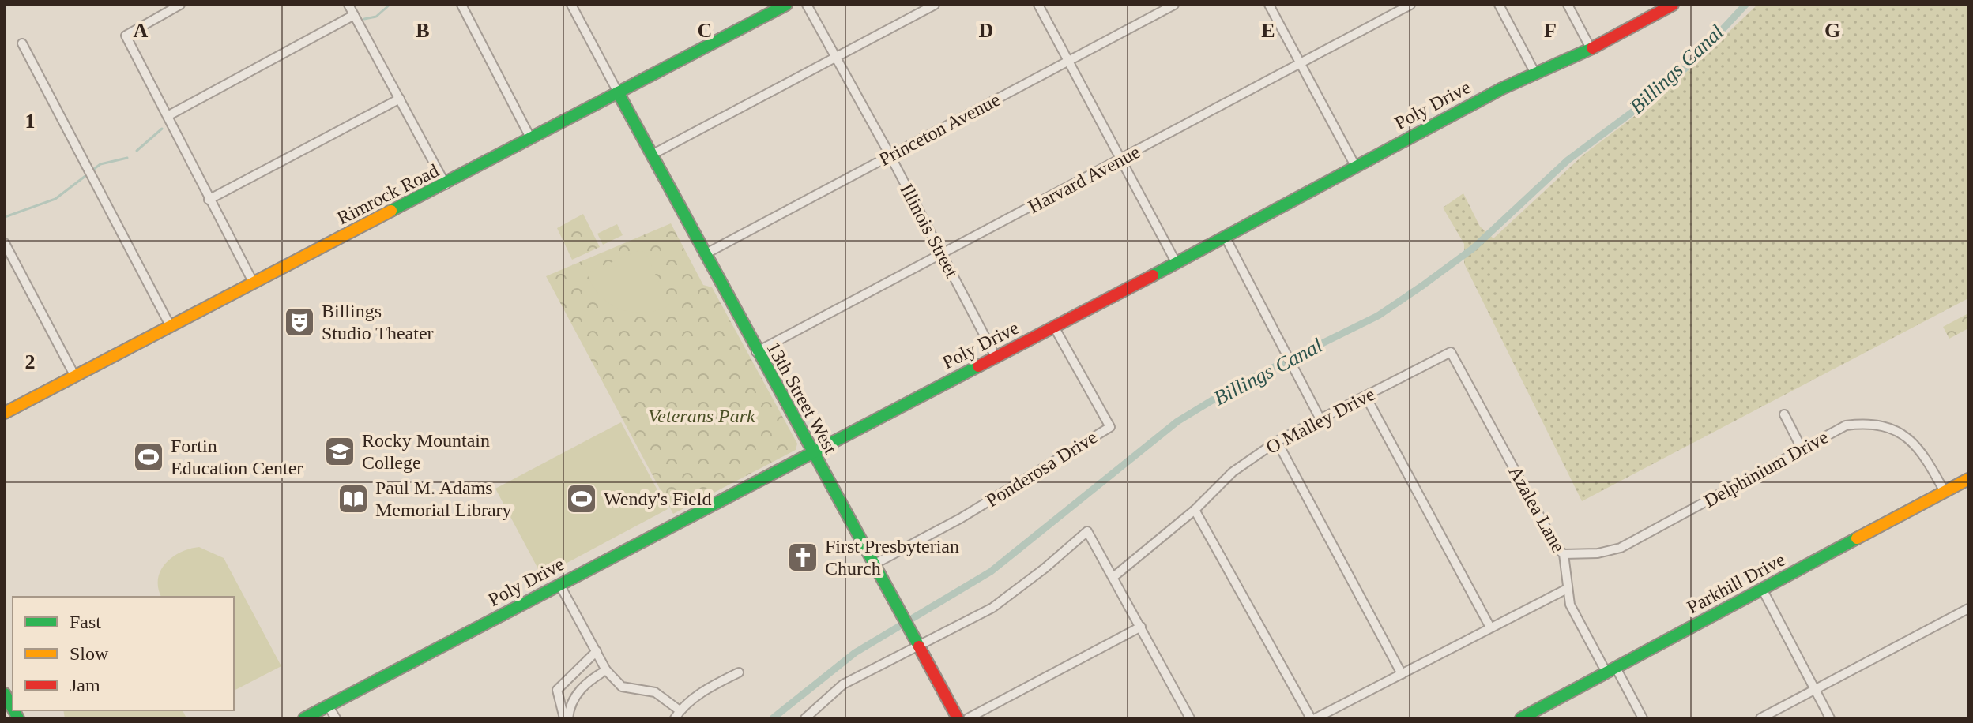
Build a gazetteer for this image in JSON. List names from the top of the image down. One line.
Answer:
{"streets":{"street":["Poly Drive","Princeton Avenue","Harvard Avenue","Rimrock Road","Illinois Street","13th Street West","O Malley Drive","Ponderosa Drive","Delphinium Drive","Azalea Lane","Parkhill Drive"]},"crossings":[["Poly Drive","Illinois Street"],["Poly Drive","13th Street West"],["Poly Drive","Ponderosa Drive"],["Princeton Avenue","Illinois Street"],["Princeton Avenue","13th Street West"],["Harvard Avenue","Illinois Street"],["Harvard Avenue","13th Street West"],["Rimrock Road","13th Street West"],["13th Street West","Ponderosa Drive"],["O Malley Drive","Azalea Lane"],["Delphinium Drive","Azalea Lane"],["Delphinium Drive","Parkhill Drive"],["Azalea Lane","Parkhill Drive"]],"water":["Billings Canal"],"parks":["Veterans Park"],"places":{"theatre":["Billings Studio Theater"],"school or university":["Rocky Mountain College"],"sports":["Fortin Education Center","Wendy's Field"],"library":["Paul M. Adams Memorial Library"],"church":["First Presbyterian Church"]},"legend":["Fast","Slow","Jam"],"grid":{"columns":["A","B","C","D","E","F","G"],"rows":["1","2"]}}
